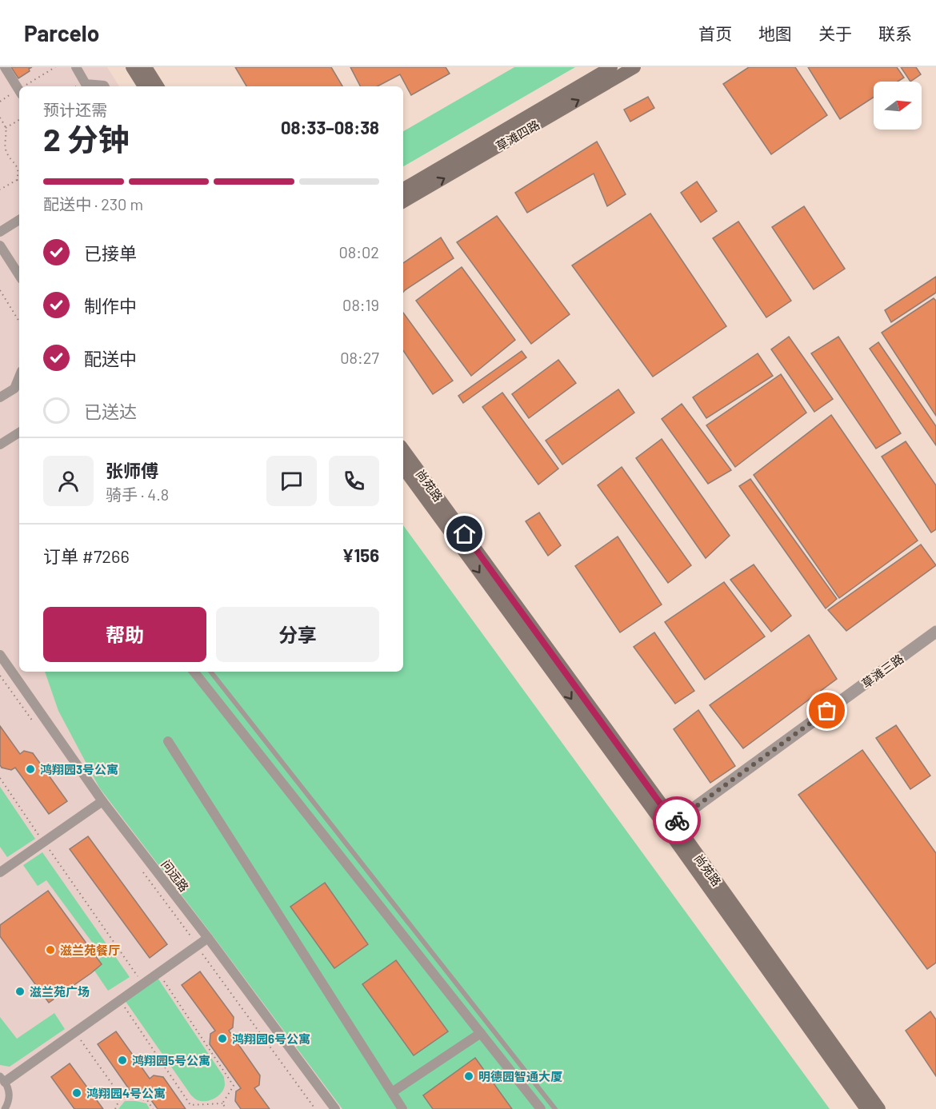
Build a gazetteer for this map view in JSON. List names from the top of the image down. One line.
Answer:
{"streets":{"main road":["草滩四路","尚苑路"],"street":["草滩三路","问远路"]},"crossings":[["尚苑路","草滩三路"]],"places":["鸿翔园3号公寓","滋兰苑餐厅","滋兰苑广场","鸿翔园6号公寓","鸿翔园5号公寓","明德园智通大厦","鸿翔园4号公寓"],"north":"right","page":{"header":"Parcelo","nav":["首页","地图","关于","联系"],"heading":["2 分钟","预计还需","08:33–08:38"],"panel":["张师傅","骑手 · 4.8","订单 #7266","¥156"],"bar":"配送中 · 230 m","list":[["已接单","08:02"],["制作中","08:19"],["配送中","08:27"],"已送达"],"buttons":["帮助","分享"]}}
